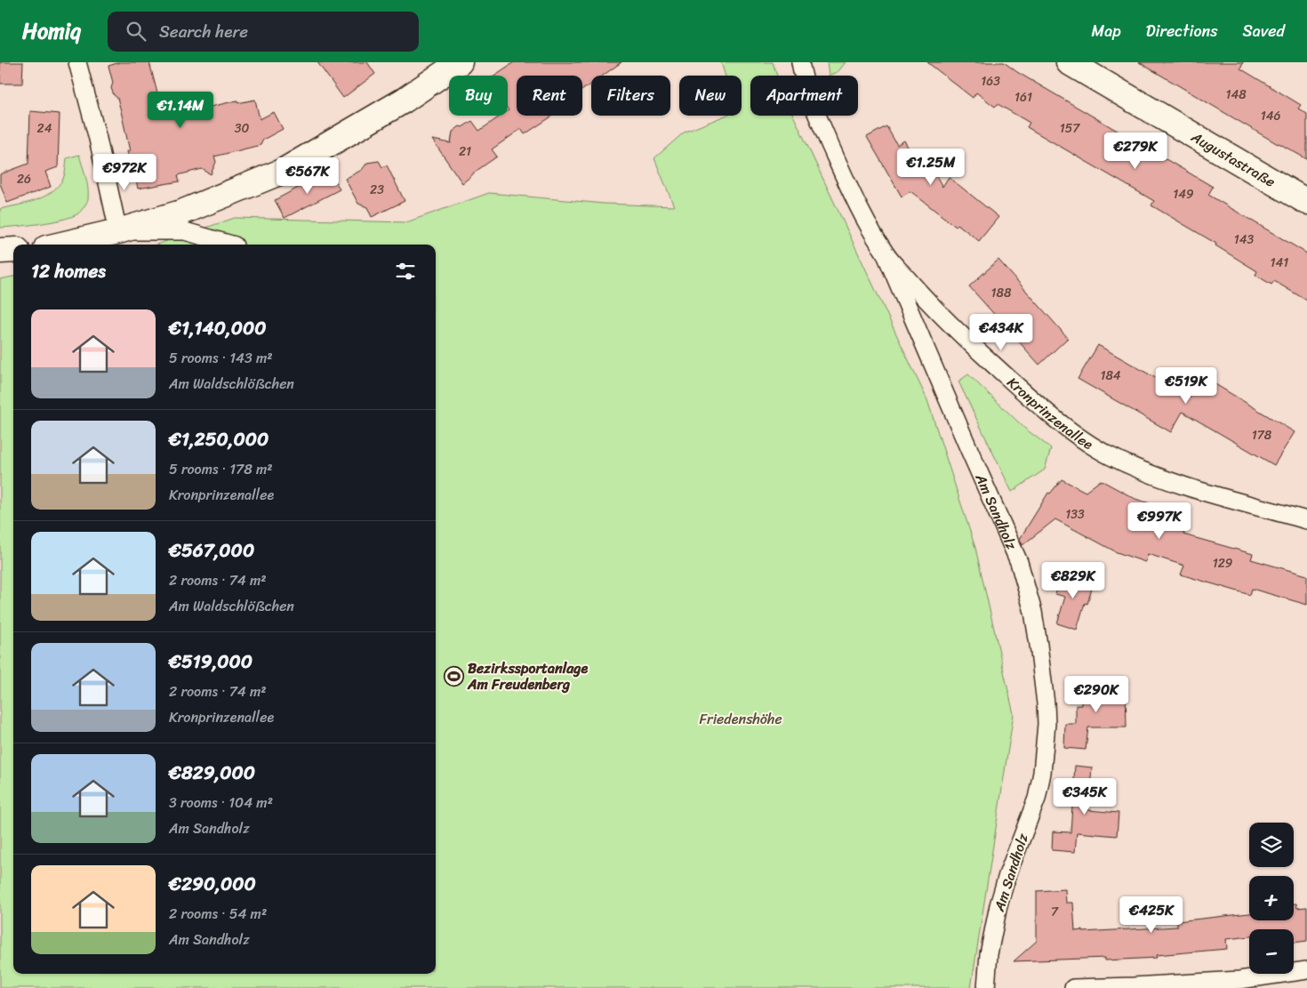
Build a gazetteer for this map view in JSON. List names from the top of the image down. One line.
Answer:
{"streets":{"street":["Augustastraße","Kronprinzenallee","Am Sandholz"]},"crossings":[["Kronprinzenallee","Am Sandholz"]],"parks":["Friedenshöhe"],"places":{"sports":["Bezirkssportanlage Am Freudenberg"]},"house_numbers":["163","148","161","146","24","30","157","21","26","23","149","143","141","188","184","178","133","129","7"],"page":{"header":"Homiq","search":"Search here","nav":["Map","Directions","Saved"],"chip":["Buy","Rent","Filters","New","Apartment"],"price":["€1.14M","€279K","€1.25M","€972K","€567K","€434K","€519K","€997K","€829K","€290K","€345K","€425K"],"heading":"12 homes","list":[{"name":"€1,140,000","note":"5 rooms · 143 m² · Am Waldschlößchen"},{"name":"€1,250,000","note":"5 rooms · 178 m² · Kronprinzenallee"},{"name":"€567,000","note":"2 rooms · 74 m² · Am Waldschlößchen"},{"name":"€519,000","note":"2 rooms · 74 m² · Kronprinzenallee"},{"name":"€829,000","note":"3 rooms · 104 m² · Am Sandholz"},{"name":"€290,000","note":"2 rooms · 54 m² · Am Sandholz"}],"map_buttons":["+","−"]}}
